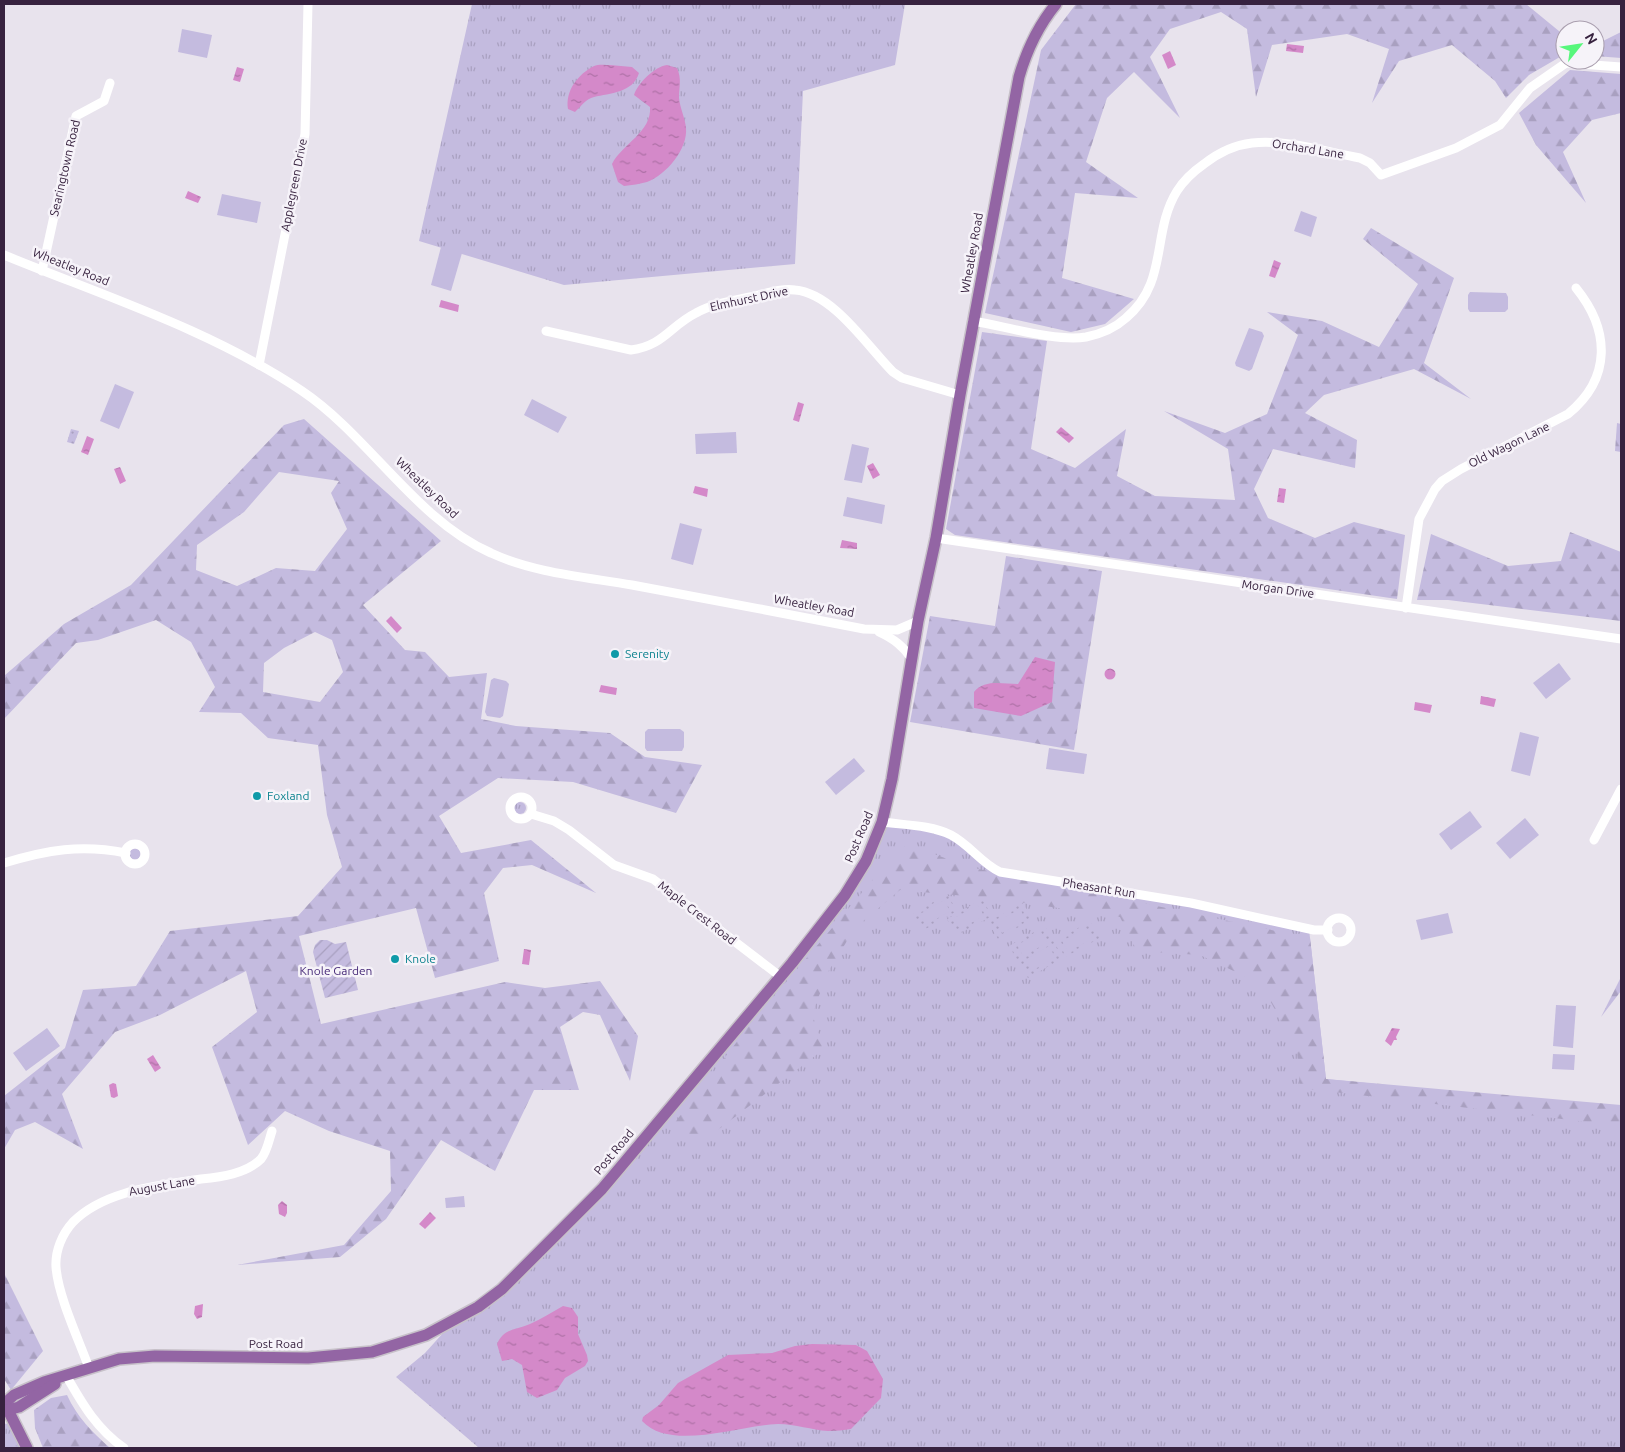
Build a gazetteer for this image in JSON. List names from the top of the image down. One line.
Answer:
{"streets":{"main road":["Wheatley Road","Post Road"],"street":["Orchard Lane","Searingtown Road","Applegreen Drive","Elmhurst Drive","Old Wagon Lane","Morgan Drive","Pheasant Run","Maple Crest Road","August Lane"]},"crossings":[["Orchard Lane","Wheatley Road"],["Searingtown Road","Wheatley Road"],["Applegreen Drive","Wheatley Road"],["Wheatley Road","Elmhurst Drive"],["Wheatley Road","Morgan Drive"],["Wheatley Road","Post Road"],["Old Wagon Lane","Morgan Drive"],["Post Road","Pheasant Run"],["Post Road","Maple Crest Road"],["Post Road","August Lane"]],"parks":["Knole Garden"],"places":["Serenity","Foxland","Knole"],"north":"top right"}
